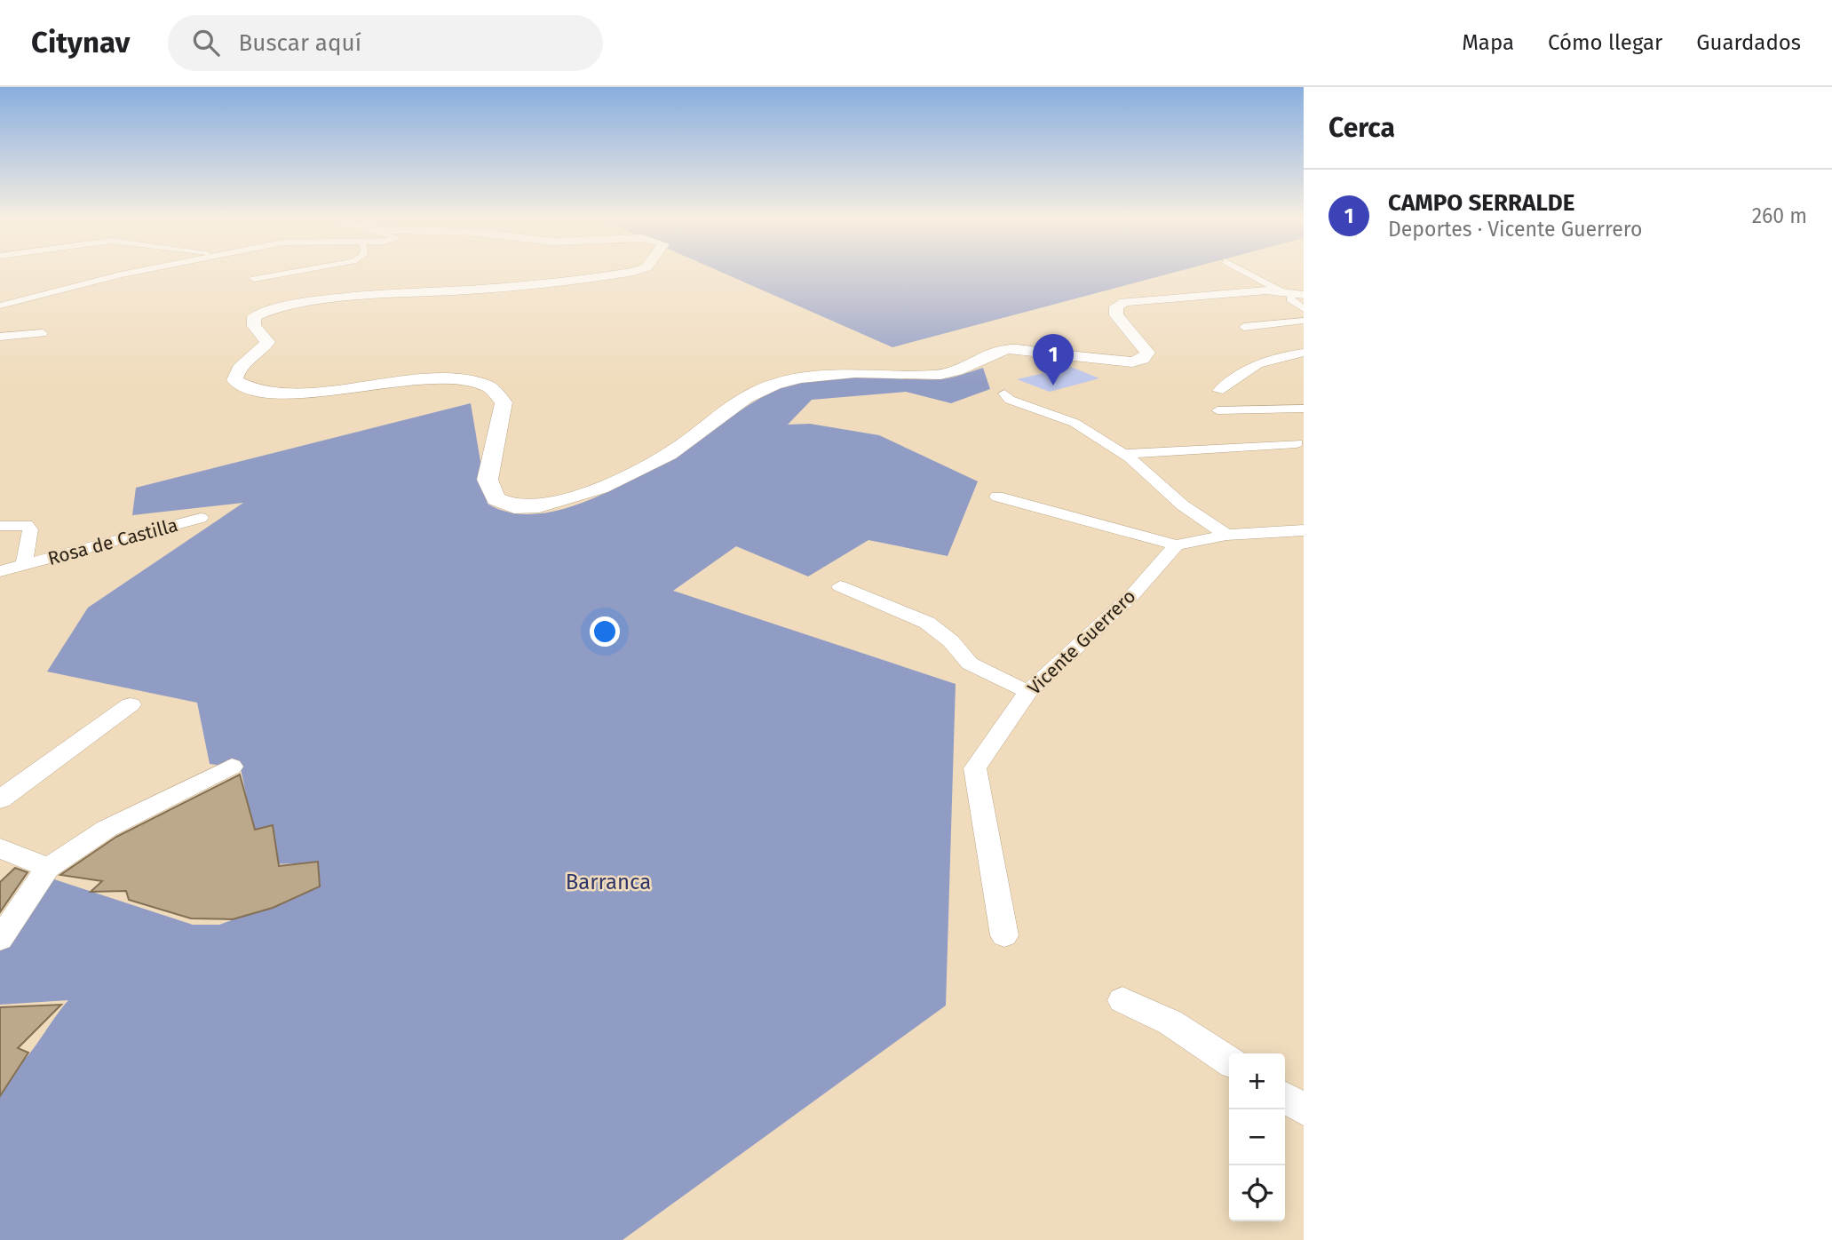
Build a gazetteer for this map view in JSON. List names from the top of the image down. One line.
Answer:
{"streets":{"street":["Rosa de Castilla","Vicente Guerrero"]},"parks":["Barranca"],"page":{"header":"Citynav","search":"Buscar aquí","nav":["Mapa","Cómo llegar","Guardados"],"heading":"Cerca","list":[{"mark":"1","name":"CAMPO SERRALDE","note":"Deportes · Vicente Guerrero","value":"260 m"}],"pins":"1","map_buttons":["+","−"]}}
